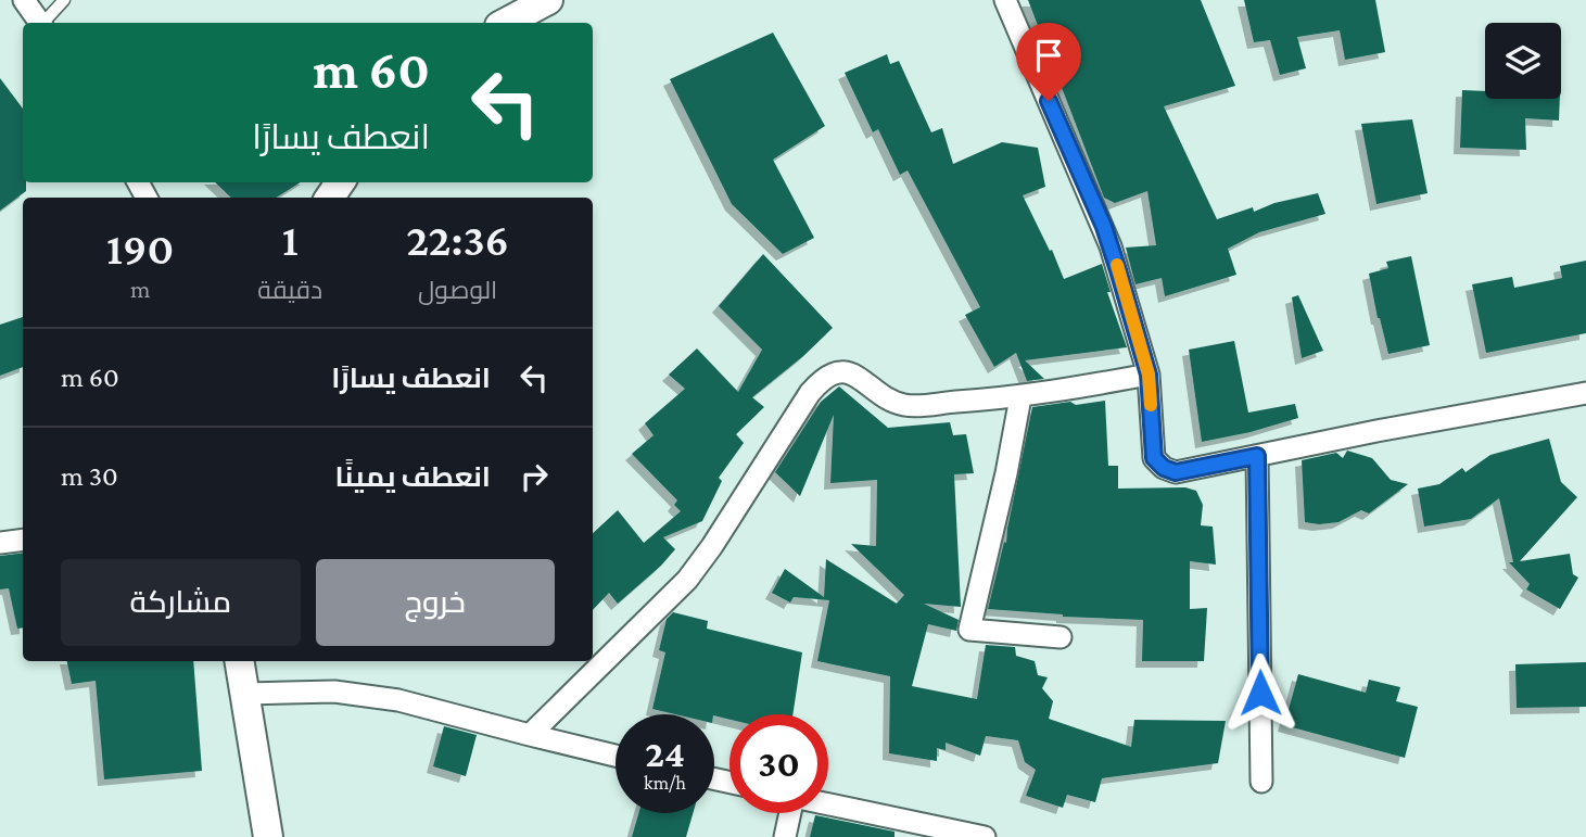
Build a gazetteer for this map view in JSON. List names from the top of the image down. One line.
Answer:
{"page":{"turn":["60 m","انعطف يسارًا"],"eta":["22:36","الوصول","1","دقيقة","190","m"],"list":[{"name":"انعطف يسارًا","value":"60 m"},{"name":"انعطف يمينًا","value":"30 m"}],"buttons":["خروج","مشاركة"],"speed":"24 km/h","limit":"30"}}
